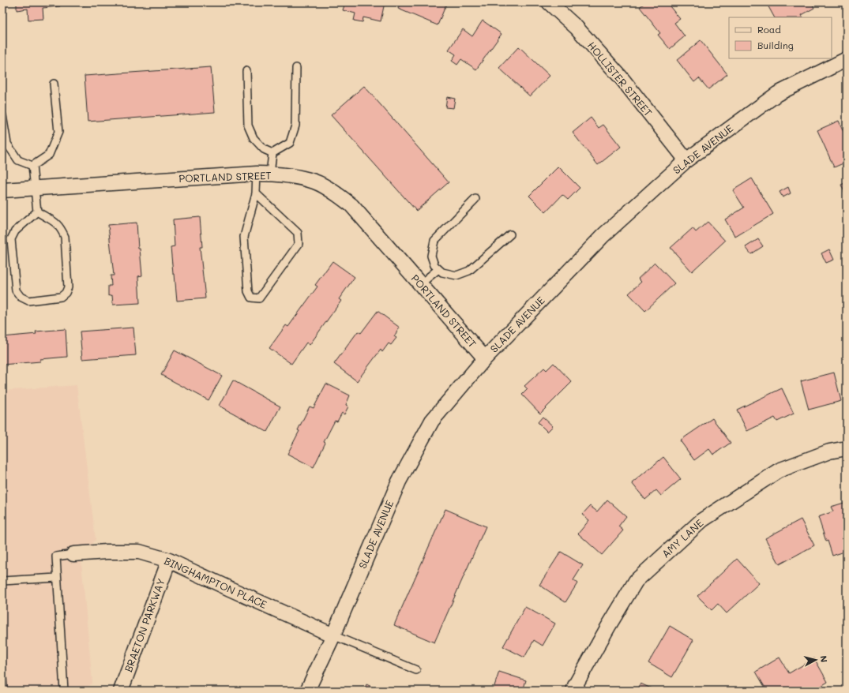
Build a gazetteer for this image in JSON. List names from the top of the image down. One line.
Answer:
{"streets":{"street":["HOLLISTER STREET","SLADE AVENUE","PORTLAND STREET","AMY LANE","BINGHAMPTON PLACE","BRAETON PARKWAY"]},"crossings":[["HOLLISTER STREET","SLADE AVENUE"],["SLADE AVENUE","PORTLAND STREET"],["SLADE AVENUE","BINGHAMPTON PLACE"],["BINGHAMPTON PLACE","BRAETON PARKWAY"]],"legend":["Road","Building"],"north":"right"}
